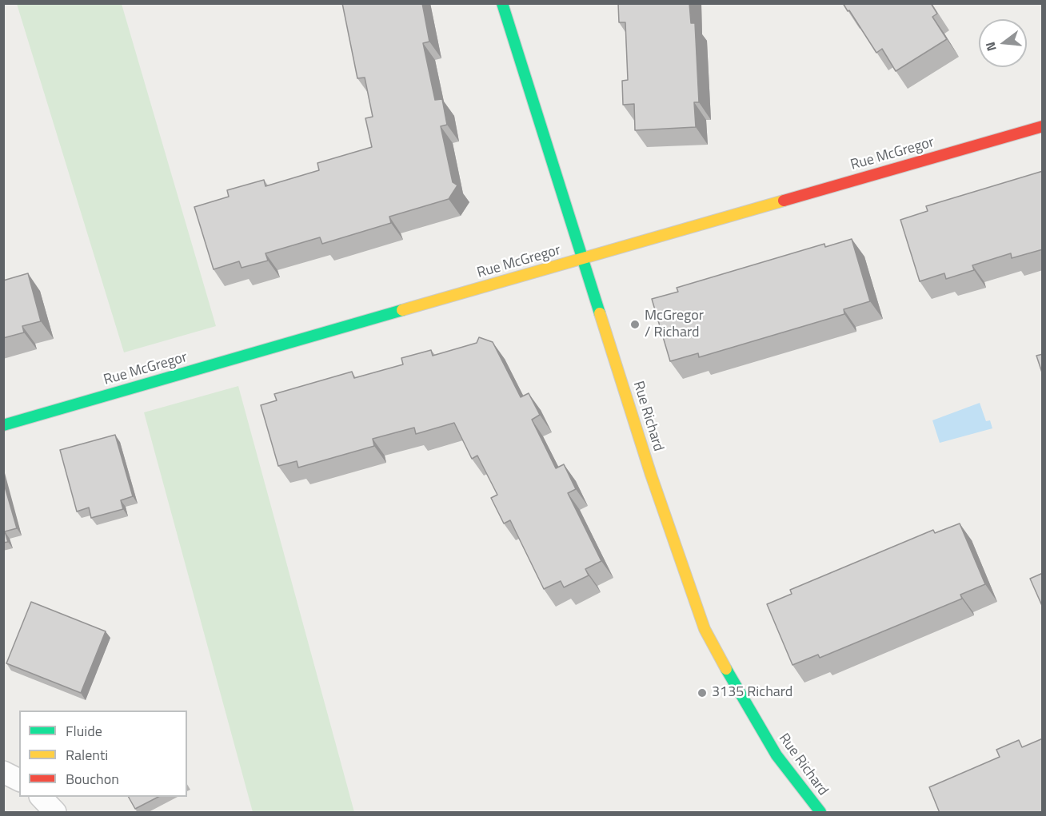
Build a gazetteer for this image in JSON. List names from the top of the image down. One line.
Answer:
{"streets":{"street":["Rue McGregor","Rue Richard"]},"crossings":[["Rue McGregor","Rue Richard"]],"places":["McGregor / Richard","3135 Richard"],"legend":["Fluide","Ralenti","Bouchon"],"north":"left"}
